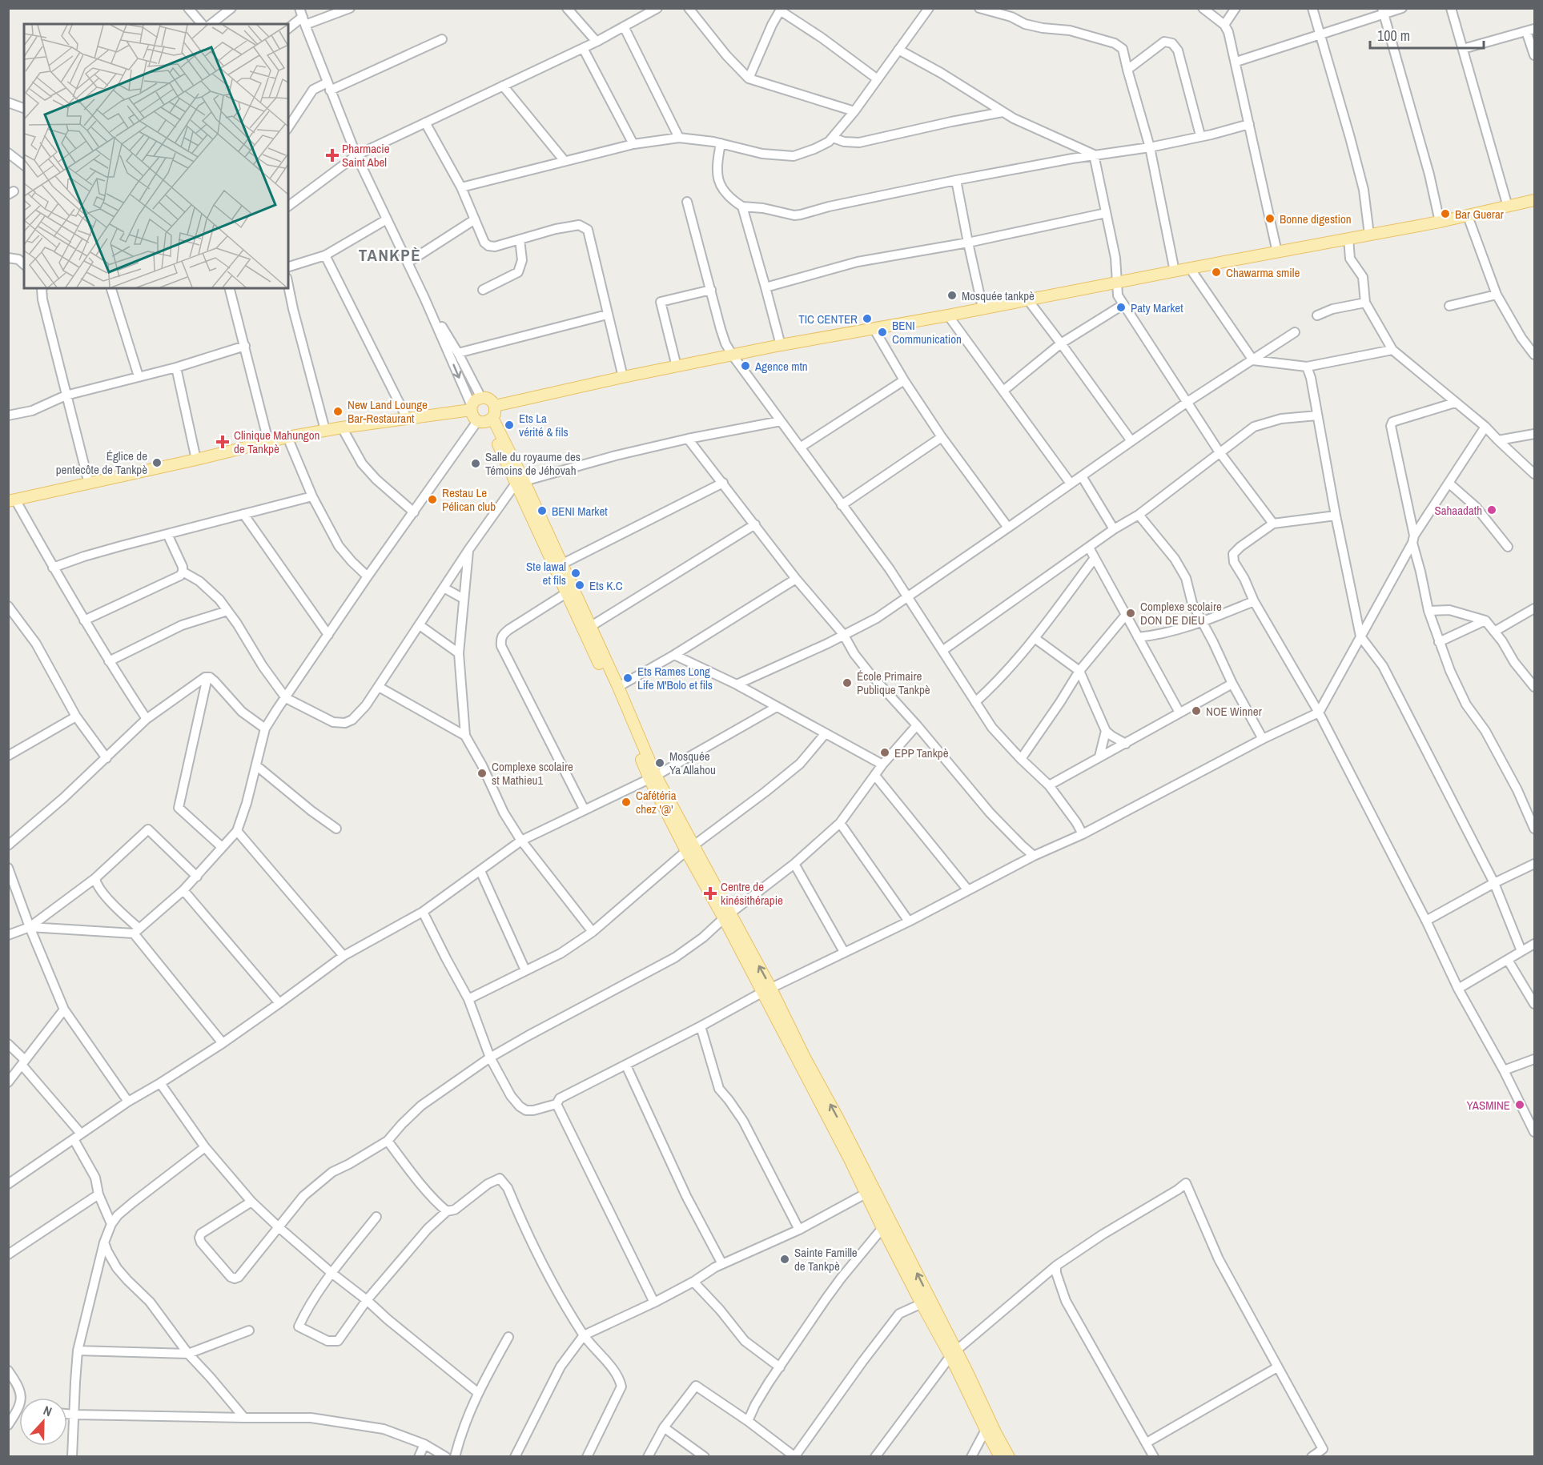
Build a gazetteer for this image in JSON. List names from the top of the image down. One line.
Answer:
{"districts":["TANKPÈ"],"places":{"health":["Pharmacie Saint Abel","Clinique Mahungon de Tankpè","Centre de kinésithérapie"],"other":["Bar Guerar","Bonne digestion","Chawarma smile","Mosquée tankpè","Paty Market","TIC CENTER","BENI Communication","Agence mtn","New Land Lounge Bar-Restaurant","Ets La vérité & fils","Églice de pentecôte de Tankpè","Salle du royaume des Témoins de Jéhovah","Restau Le Pélican club","Sahaadath","BENI Market","Ste lawal et fils","Ets K.C","Complexe scolaire DON DE DIEU","Ets Rames Long Life M'Bolo et fils","École Primaire Publique Tankpè","NOE Winner","EPP Tankpè","Mosquée Ya Allahou","Complexe scolaire st Mathieu1","Cafétéria chez '@'","YASMINE","Sainte Famille de Tankpè"]},"scale_bar":"100 m","north":"top"}
